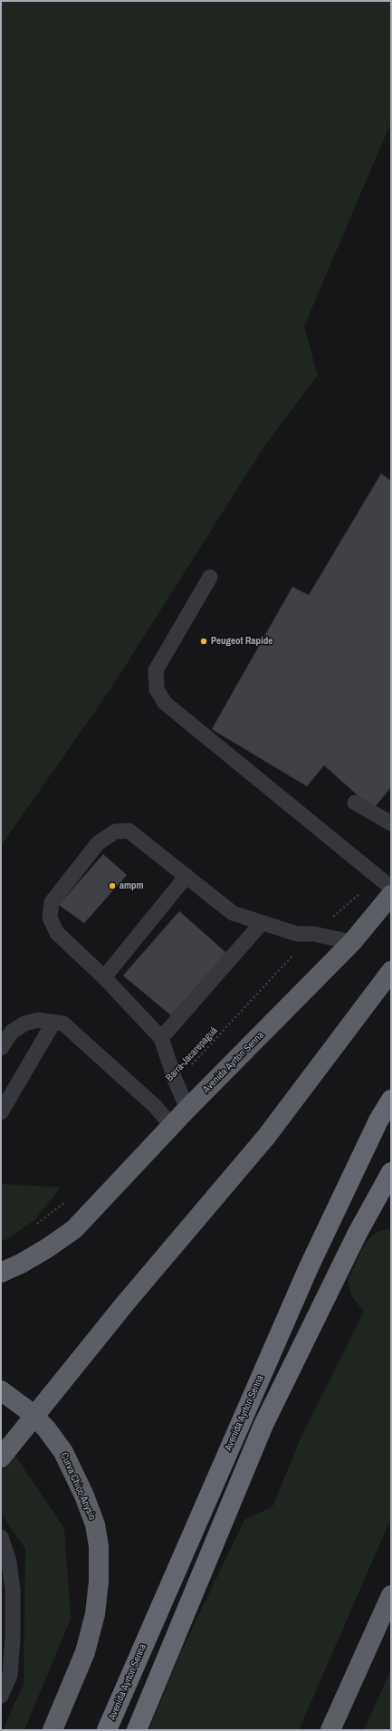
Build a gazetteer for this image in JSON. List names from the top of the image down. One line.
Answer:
{"streets":{"highway":["Avenida Ayrton Senna","Curva Chico Anysio"],"path":["Barra-Jacarepaguá"]},"places":["Peugeot Rapide","ampm"]}
